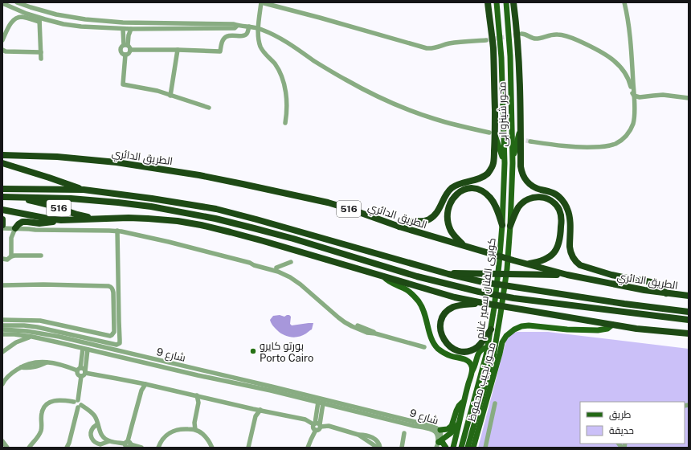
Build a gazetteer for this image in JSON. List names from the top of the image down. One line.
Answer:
{"streets":{"highway":["الطريق الدائري","516"],"main road":["محور شينزو ابى","كوبرى الفنان سمير غانم","محور نجيب محفوظ"],"street":["شارع 9"]},"crossings":[["محور شينزو ابى","كوبرى الفنان سمير غانم"],["516","محور نجيب محفوظ"]],"places":["بورتو كايرو Porto Cairo"],"legend":["طريق","حديقة"]}
